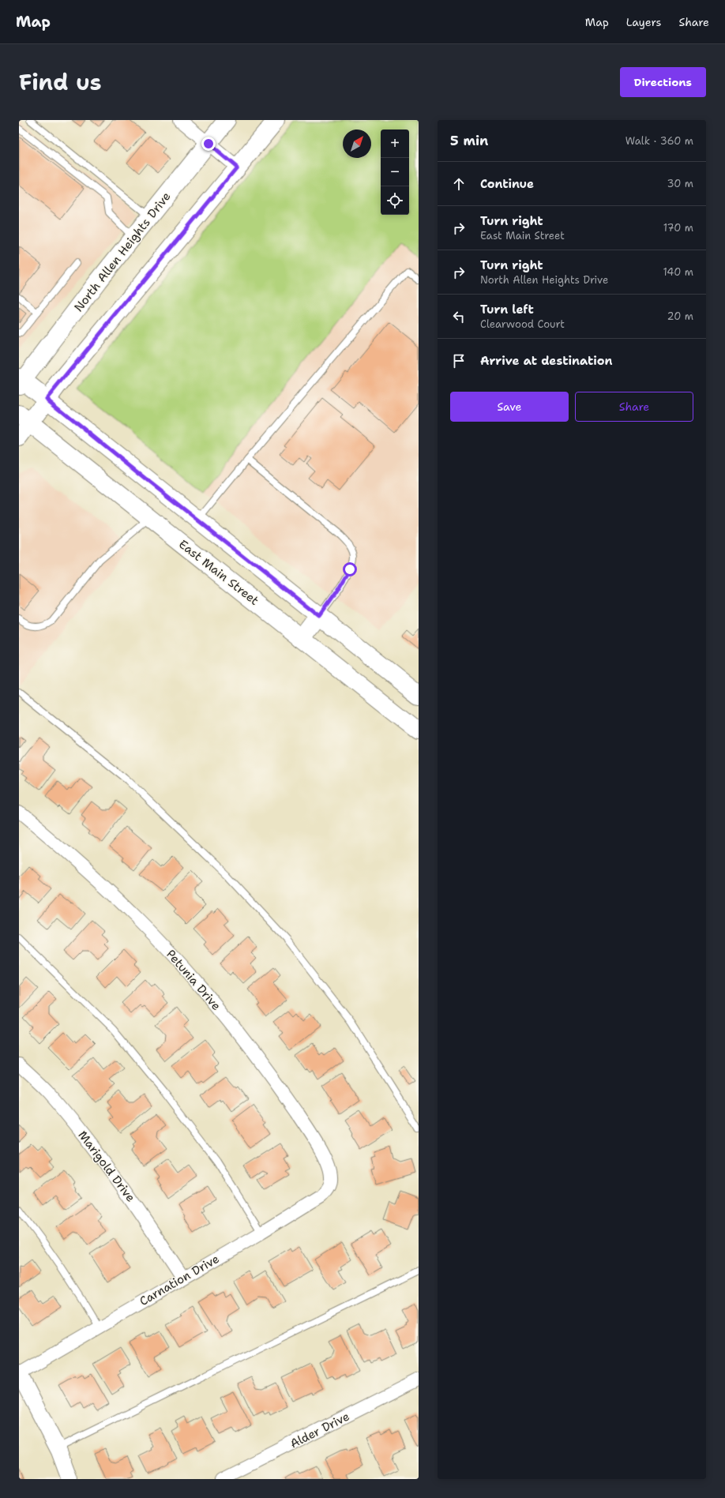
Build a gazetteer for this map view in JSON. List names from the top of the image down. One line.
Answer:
{"streets":{"main road":["North Allen Heights Drive","East Main Street"],"street":["Petunia Drive","Marigold Drive","Carnation Drive","Alder Drive"]},"crossings":[["Petunia Drive","Carnation Drive"],["Marigold Drive","Carnation Drive"]],"north":"top right","page":{"header":"Map","nav":["Map","Layers","Share"],"title":"Find us","buttons":["Directions",["Save","Share"]],"heading":["5 min","Walk · 360 m"],"map_buttons":["+","−"],"list":[["Continue","30 m"],["Turn right","East Main Street","170 m"],["Turn right","North Allen Heights Drive","140 m"],["Turn left","Clearwood Court","20 m"],"Arrive at destination"]}}
